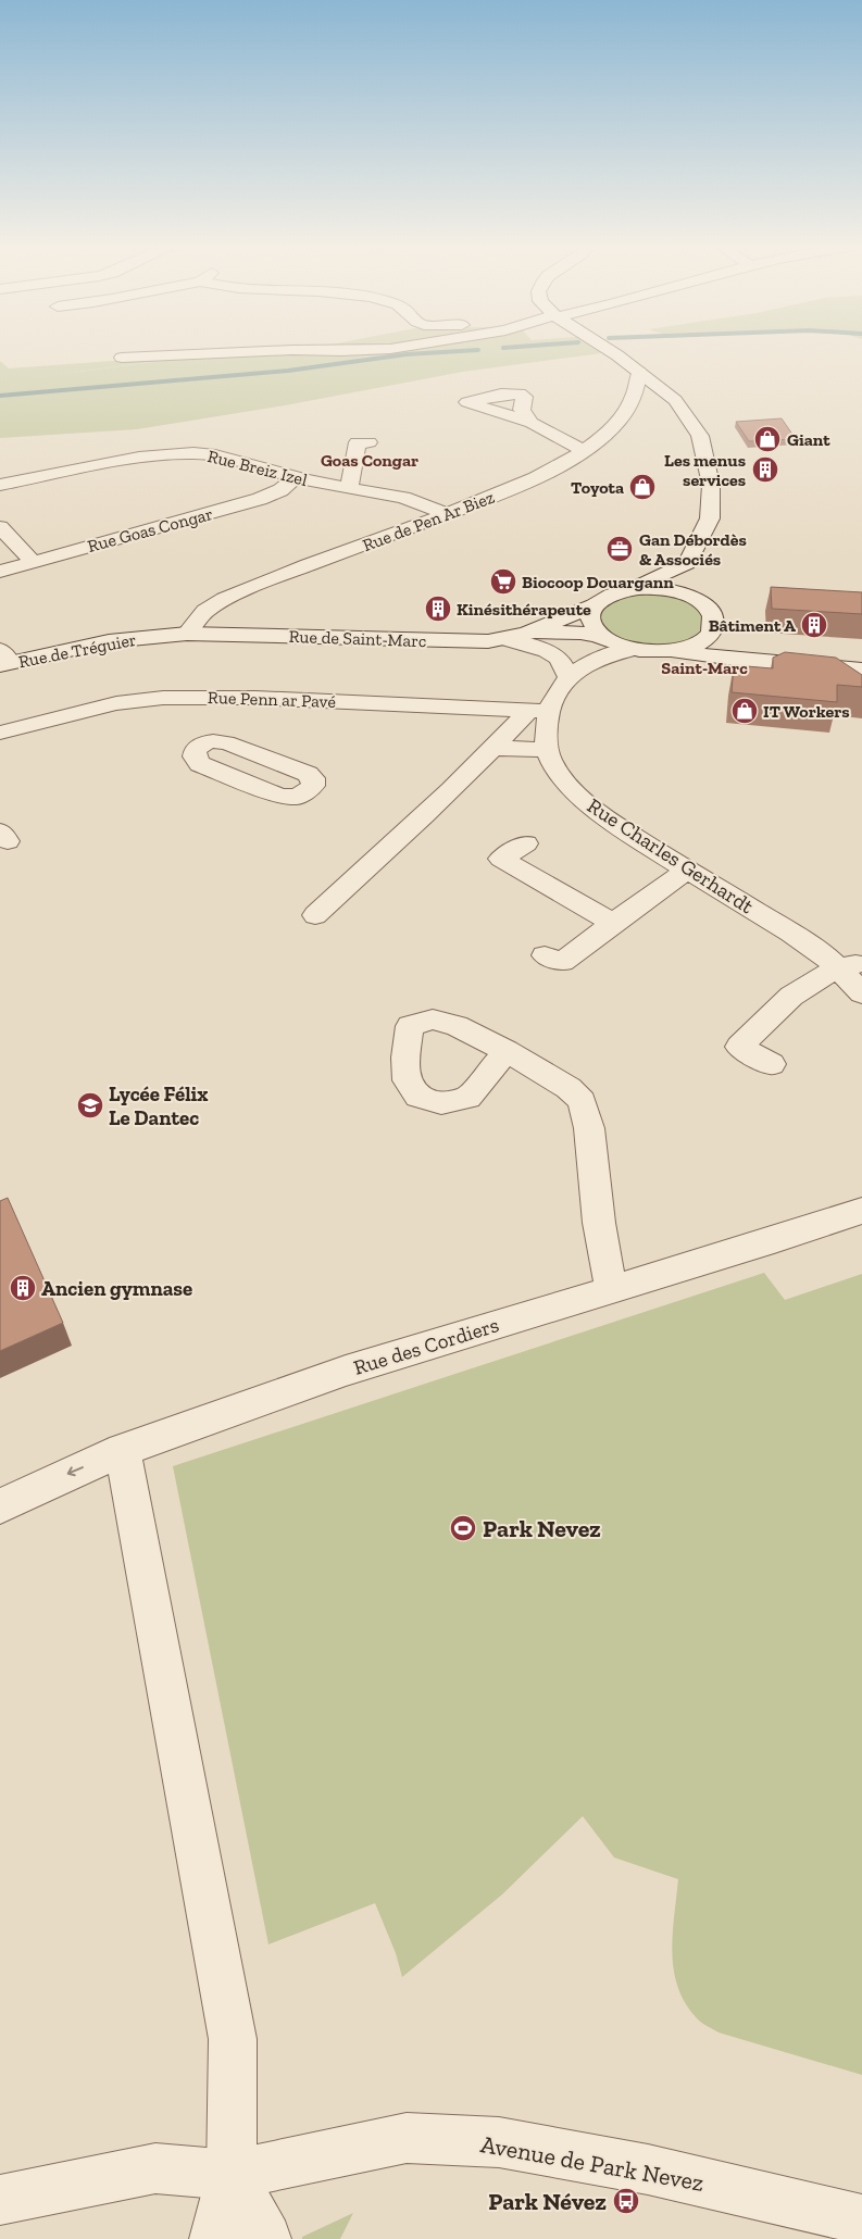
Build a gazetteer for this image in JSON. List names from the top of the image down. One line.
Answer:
{"streets":{"street":["Rue Breiz Izel","Rue de Pen Ar Biez","Rue Goas Congar","Rue de Saint-Marc","Rue de Tréguier","Rue Penn ar Pavé","Rue Charles Gerhardt","Rue des Cordiers","Avenue de Park Nevez"]},"crossings":[["Rue Breiz Izel","Rue de Pen Ar Biez"],["Rue Breiz Izel","Rue Goas Congar"],["Rue de Pen Ar Biez","Rue de Saint-Marc"],["Rue de Pen Ar Biez","Rue de Tréguier"],["Rue de Saint-Marc","Rue de Tréguier"],["Rue Penn ar Pavé","Rue Charles Gerhardt"]],"districts":["Goas Congar","Saint-Marc"],"places":{"shop":["Giant","Toyota","IT Workers"],"building":["Les menus services","Kinésithérapeute","Bâtiment A","Ancien gymnase"],"office":["Gan Débordès & Associés"],"supermarket":["Biocoop Douargann"],"school or university":["Lycée Félix Le Dantec"],"sports":["Park Nevez"],"bus stop":["Park Névez"]}}
